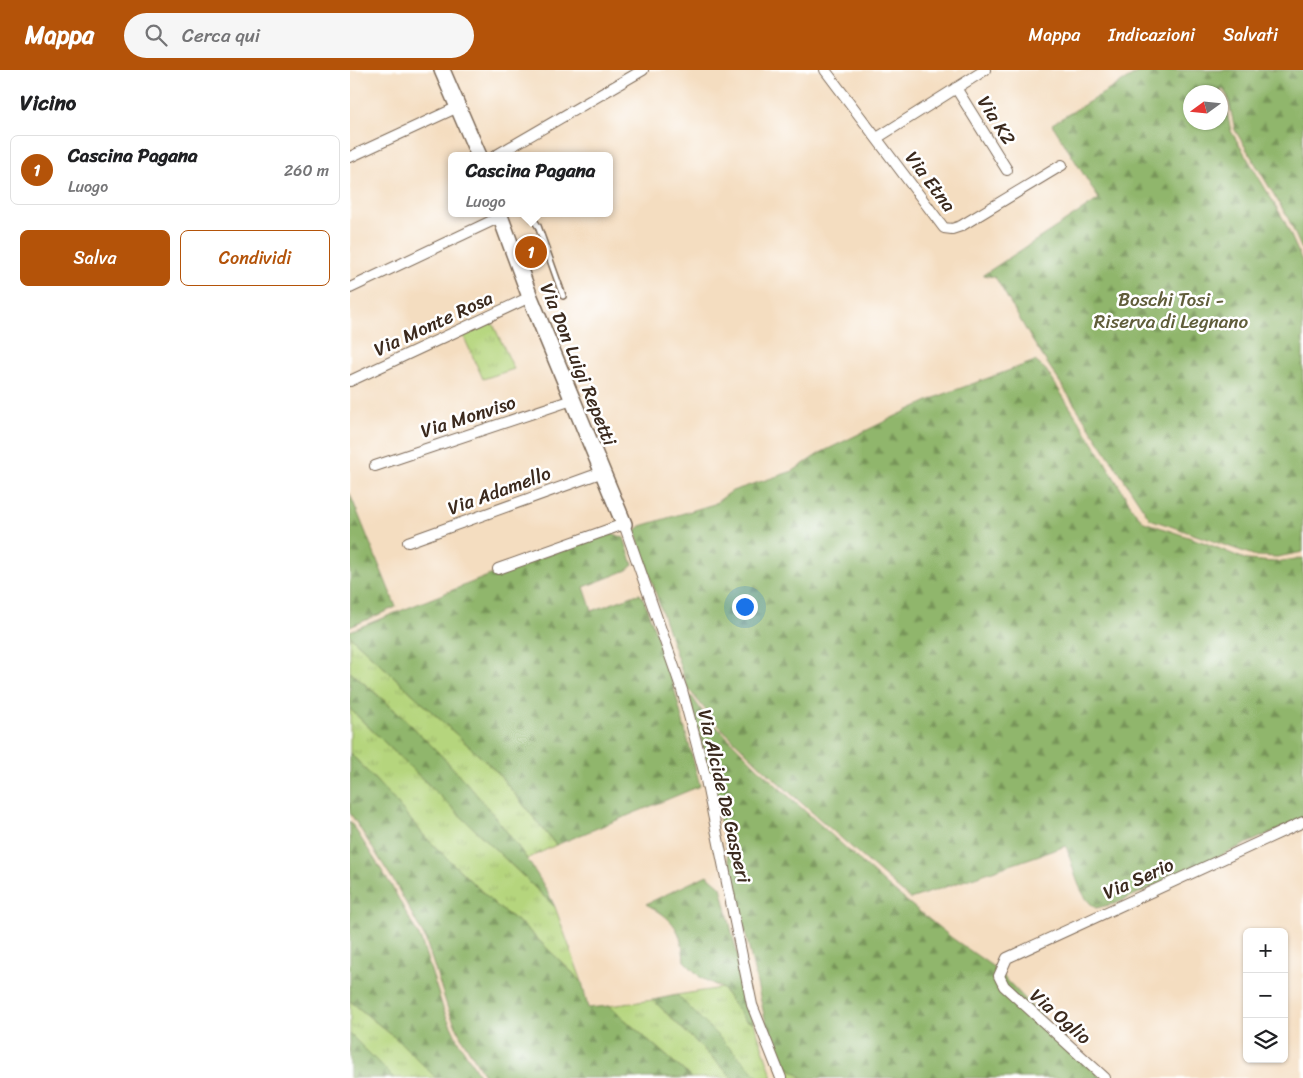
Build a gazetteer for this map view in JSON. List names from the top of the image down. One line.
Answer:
{"streets":{"street":["Via K2","Via Etna","Via Monte Rosa","Via Don Luigi Repetti","Via Monviso","Via Adamello","Via Alcide De Gasperi","Via Serio","Via Oglio"]},"crossings":[["Via K2","Via Etna"],["Via Monte Rosa","Via Don Luigi Repetti"],["Via Don Luigi Repetti","Via Monviso"],["Via Don Luigi Repetti","Via Adamello"],["Via Don Luigi Repetti","Via Alcide De Gasperi"],["Via Serio","Via Oglio"]],"parks":["Boschi Tosi - Riserva di Legnano"],"north":"left","page":{"header":"Mappa","search":"Cerca qui","nav":["Mappa","Indicazioni","Salvati"],"heading":"Vicino","list":[{"mark":"1","name":"Cascina Pagana","note":"Luogo","value":"260 m"}],"popup":["Cascina Pagana","Luogo"],"buttons":["Salva","Condividi"],"pins":"1","map_buttons":["+","−"]}}
